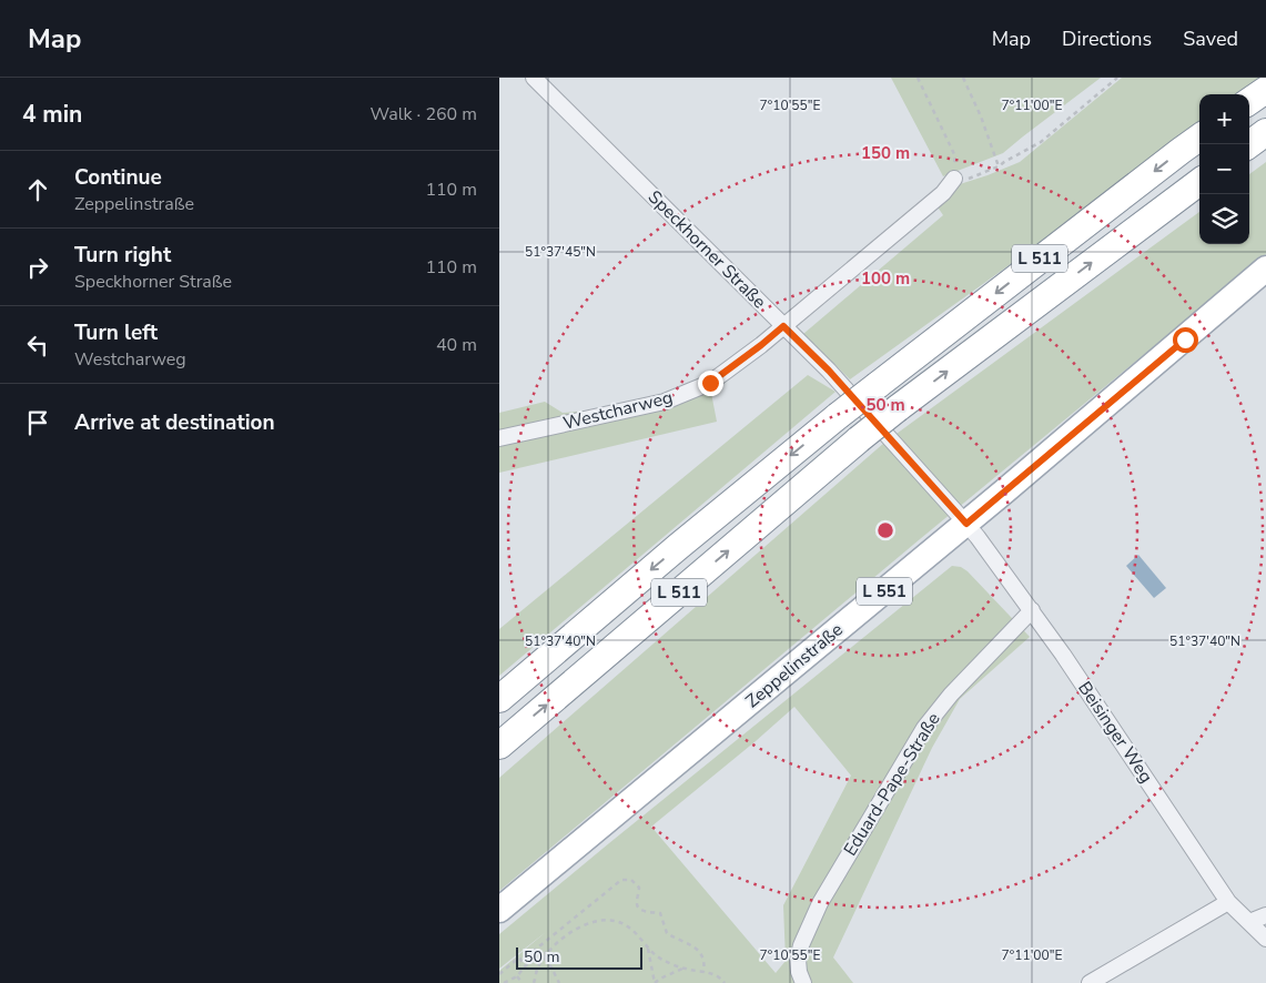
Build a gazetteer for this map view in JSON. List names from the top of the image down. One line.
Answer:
{"streets":{"highway":["L 511"],"main road":["L 551","Zeppelinstraße"],"street":["Speckhorner Straße","Westcharweg","Beisinger Weg","Eduard-Pape-Straße"]},"crossings":[["Speckhorner Straße","Westcharweg"],["Speckhorner Straße","Zeppelinstraße"],["Speckhorner Straße","Beisinger Weg"],["Zeppelinstraße","Beisinger Weg"],["Beisinger Weg","Eduard-Pape-Straße"]],"scale_bar":"50 m","page":{"header":"Map","nav":["Map","Directions","Saved"],"heading":["4 min","Walk · 260 m"],"map_buttons":["+","−"],"list":[["Continue","Zeppelinstraße","110 m"],["Turn right","Speckhorner Straße","110 m"],["Turn left","Westcharweg","40 m"],"Arrive at destination"],"scale":"50 m"},"coordinates":["7°10'55\"E","7°11'00\"E","51°37'45\"N","51°37'40\"N"],"rings":["150 m","100 m","50 m"]}
